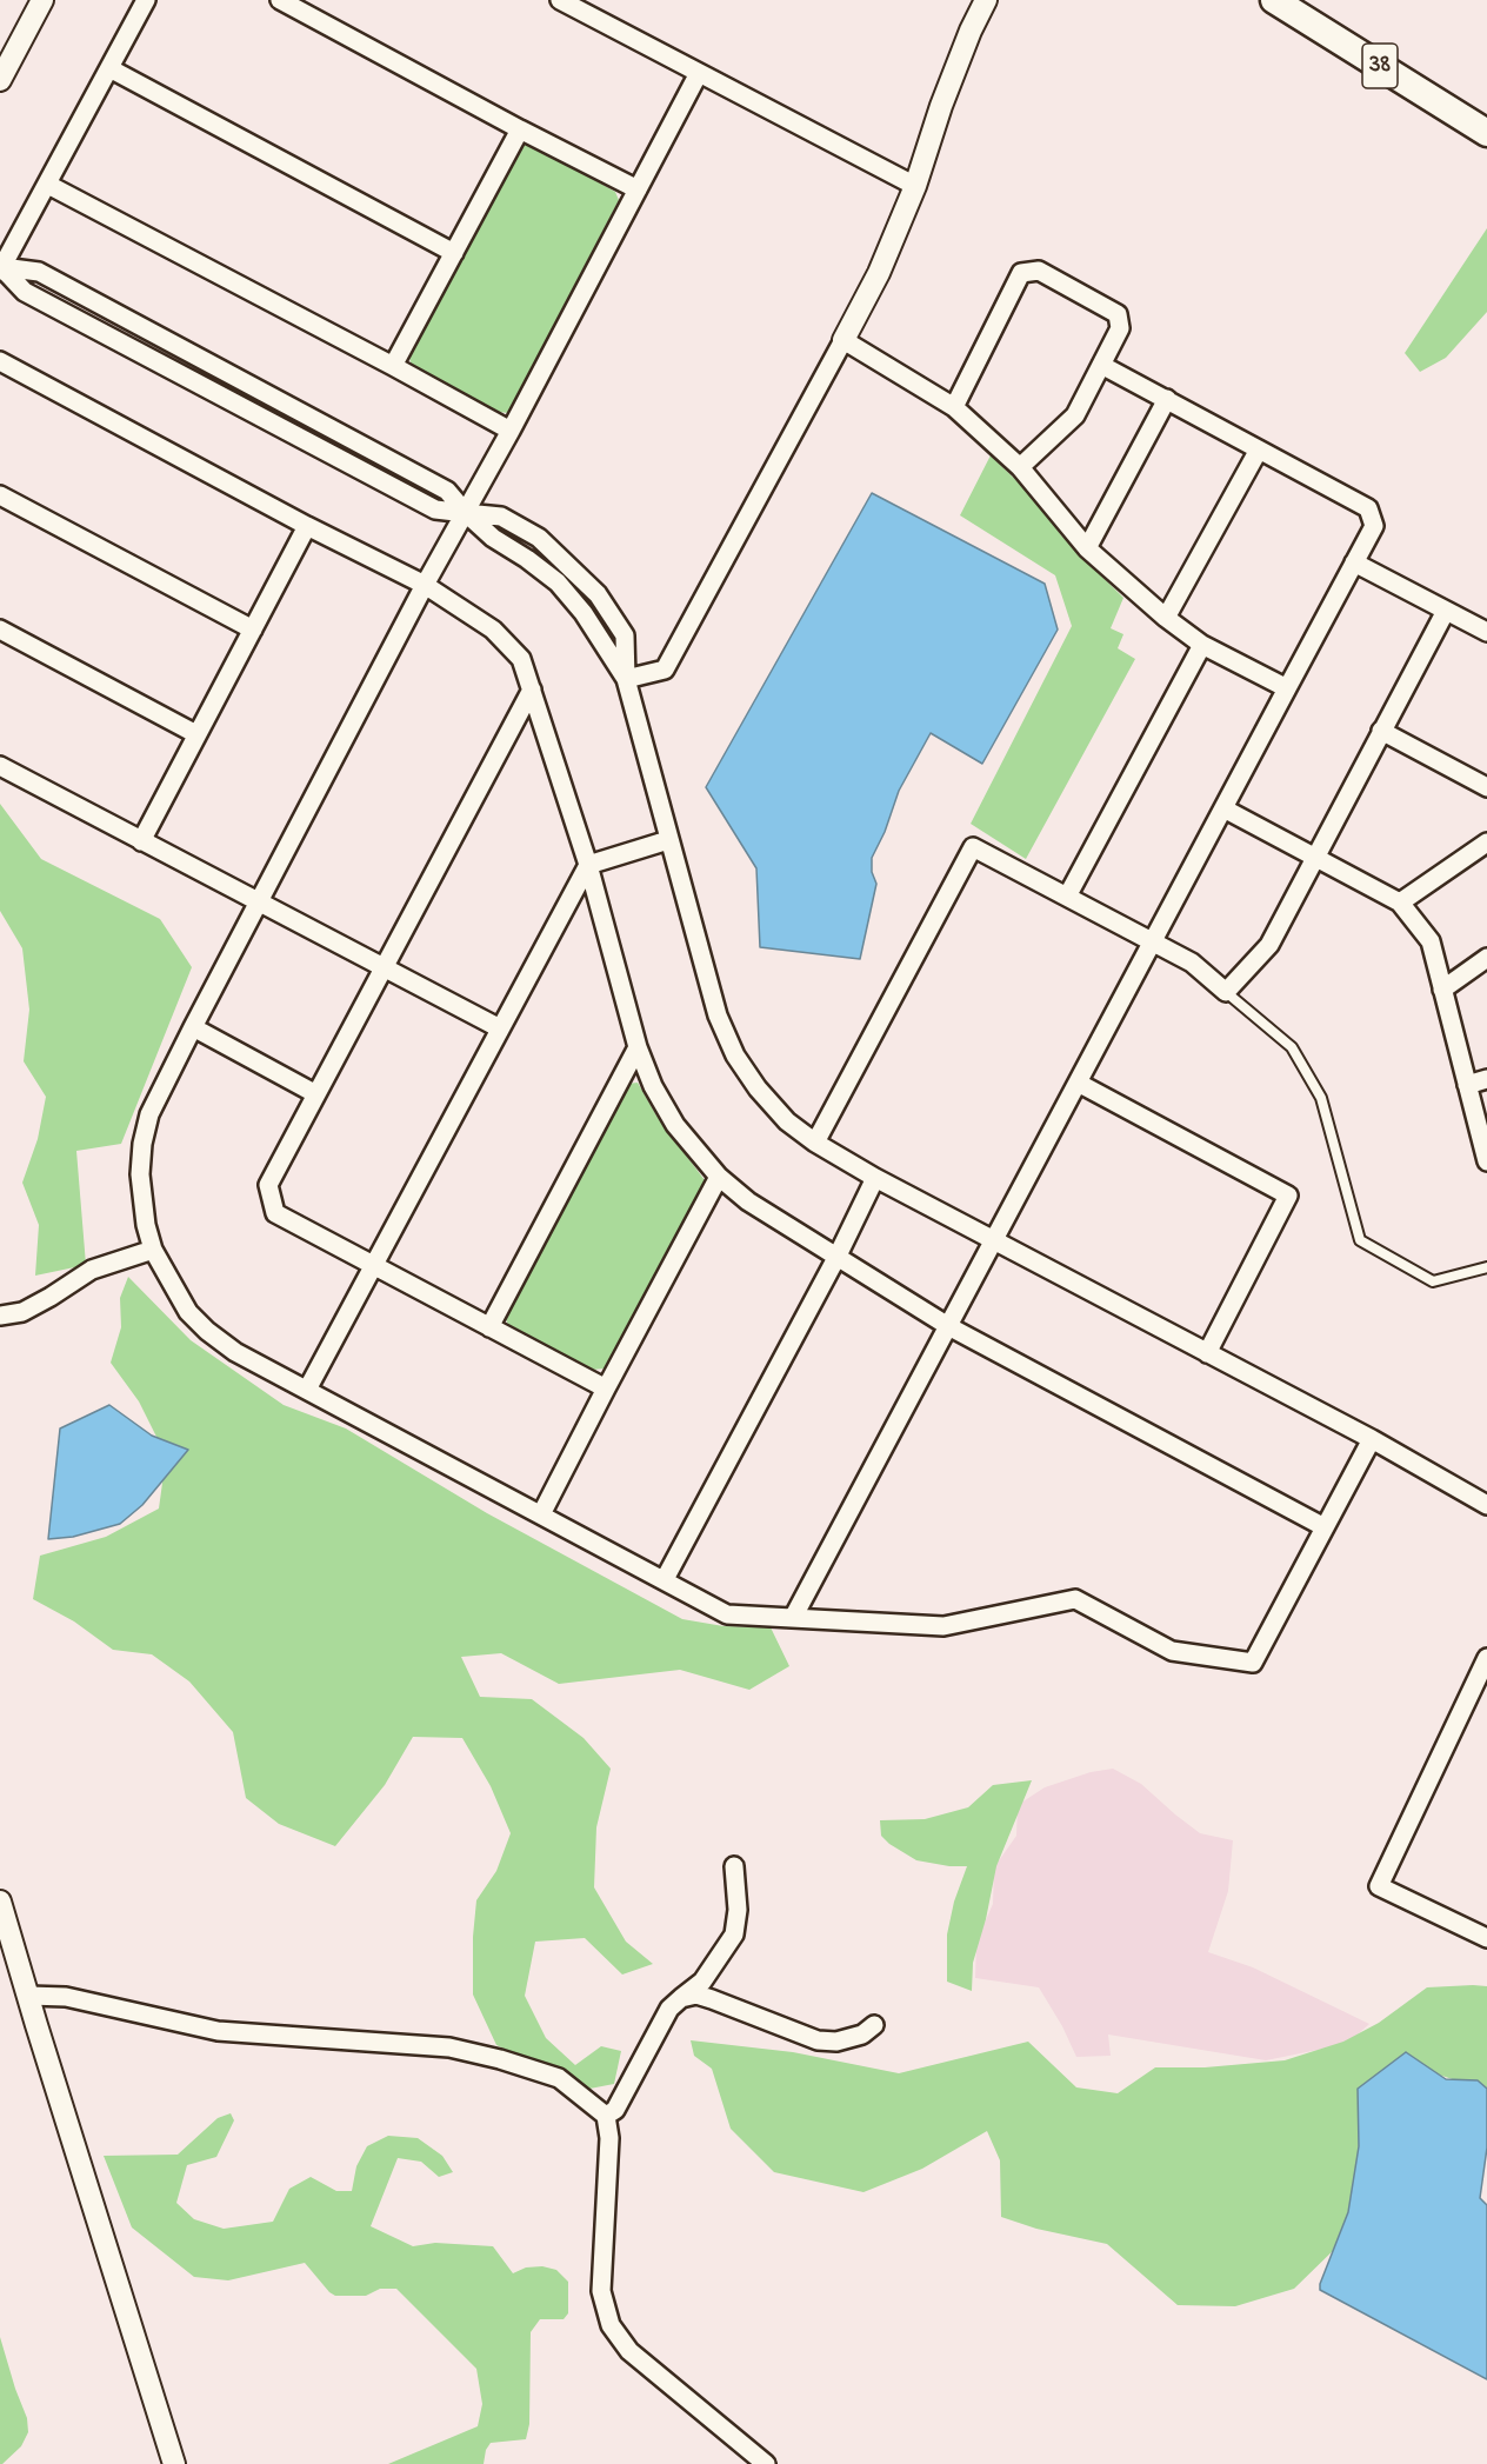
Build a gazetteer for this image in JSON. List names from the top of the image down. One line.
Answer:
{"streets":{"main road":["38"]}}
